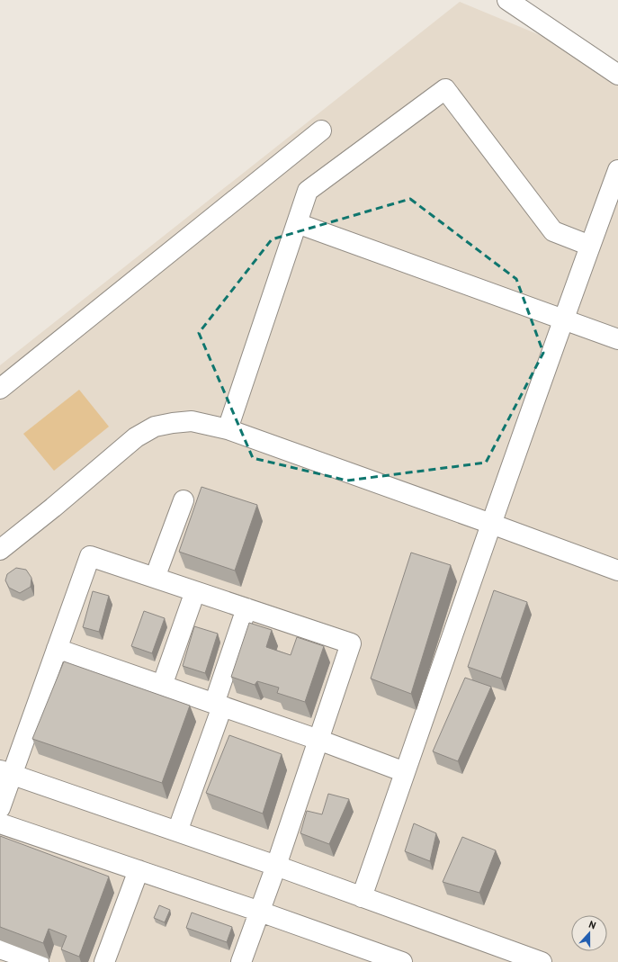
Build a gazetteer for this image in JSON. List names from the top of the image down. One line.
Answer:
{"north":"top"}
